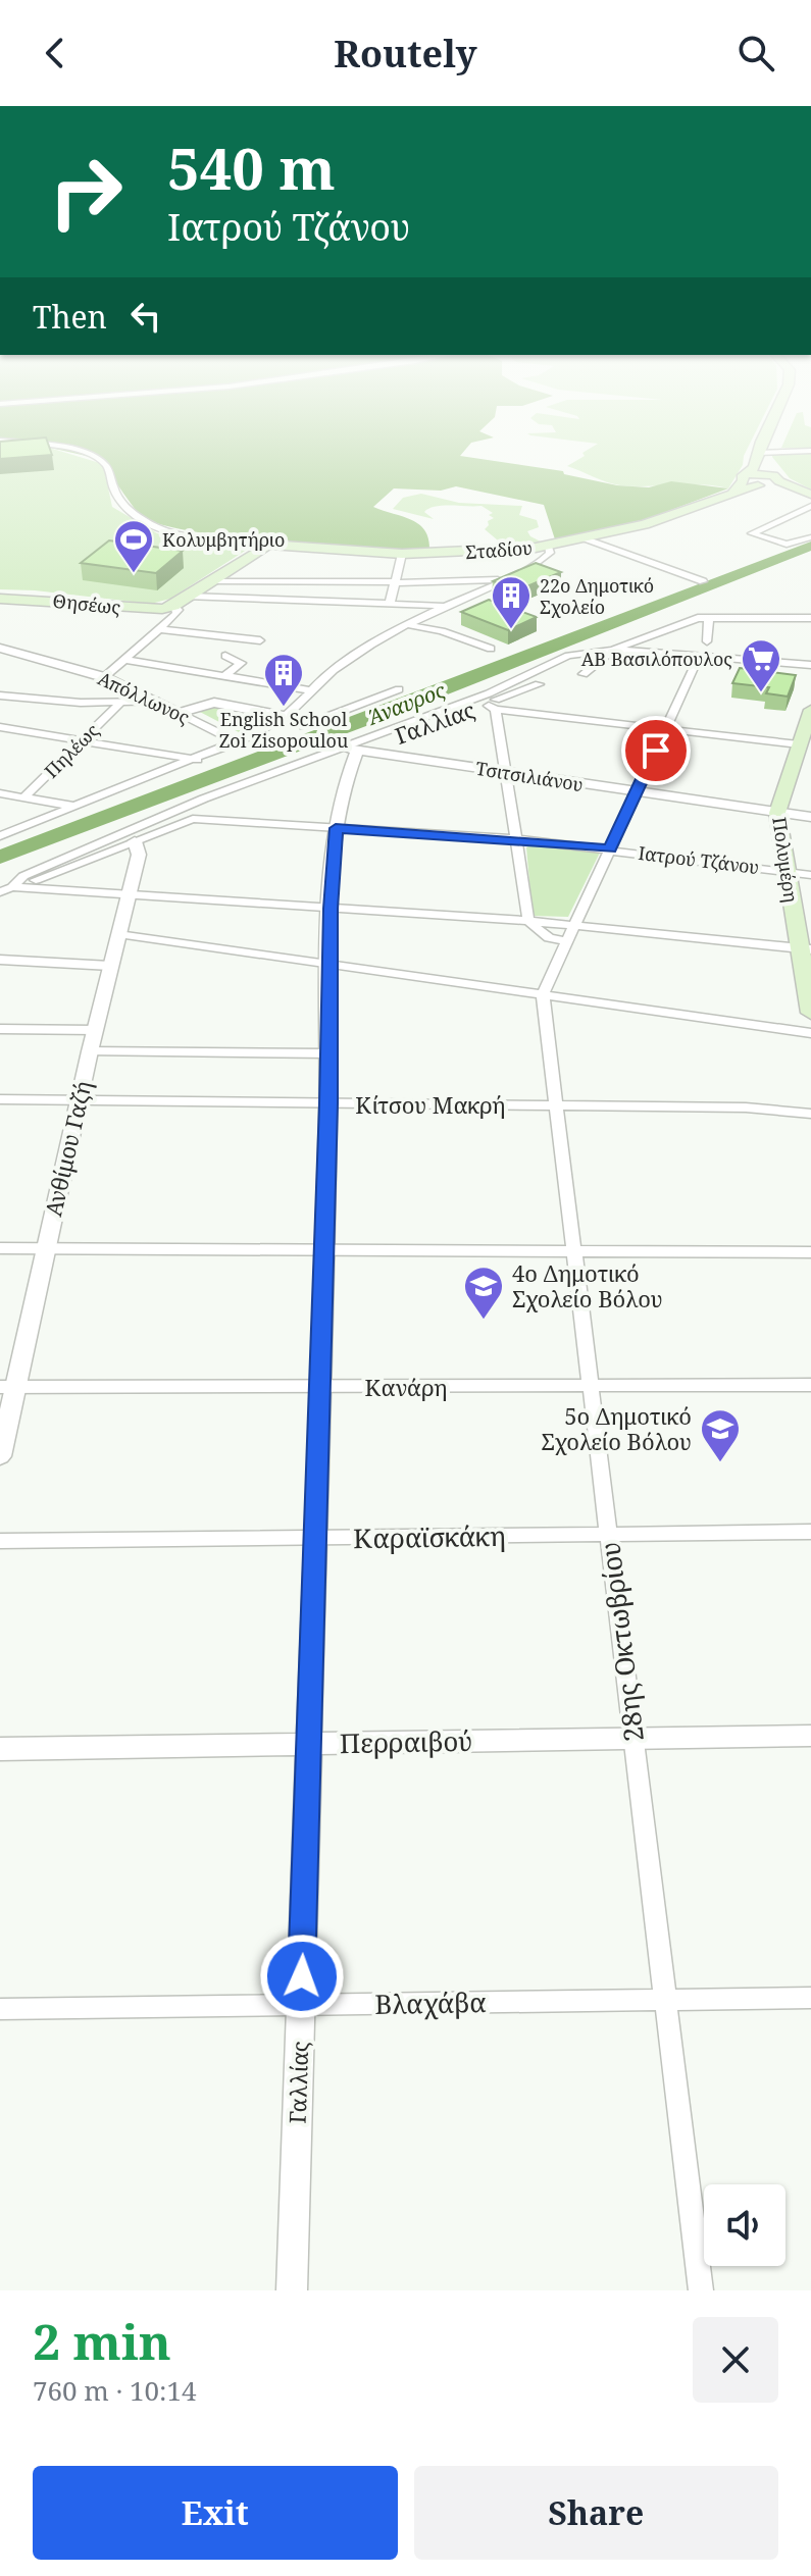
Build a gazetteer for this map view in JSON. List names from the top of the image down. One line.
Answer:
{"streets":{"main road":["Σταδίου","Θησέως","Πολυμέρη"],"street":["Απόλλωνος","Γαλλίας","Πηλέως","Τσιτσιλιάνου","Ιατρού Τζάνου","Κίτσου Μακρή","Ανθίμου Γαζή","Κανάρη","Καραϊσκάκη","28ης Οκτωβρίου","Περραιβού","Βλαχάβα"]},"crossings":[["Γαλλίας","Τσιτσιλιάνου"],["Γαλλίας","Ιατρού Τζάνου"],["Γαλλίας","Κίτσου Μακρή"],["Γαλλίας","Κανάρη"],["Γαλλίας","Καραϊσκάκη"],["Γαλλίας","Περραιβού"],["Γαλλίας","Βλαχάβα"],["Τσιτσιλιάνου","Πολυμέρη"],["Ιατρού Τζάνου","Πολυμέρη"],["Ιατρού Τζάνου","Ανθίμου Γαζή"],["Κίτσου Μακρή","Ανθίμου Γαζή"],["Κίτσου Μακρή","28ης Οκτωβρίου"],["Ανθίμου Γαζή","Κανάρη"],["Κανάρη","28ης Οκτωβρίου"],["Καραϊσκάκη","28ης Οκτωβρίου"],["28ης Οκτωβρίου","Περραιβού"],["28ης Οκτωβρίου","Βλαχάβα"]],"water":["Άναυρος"],"places":{"sports":["Κολυμβητήριο"],"building":["22ο Δημοτικό Σχολείο","English School Zoi Zisopoulou"],"supermarket":["ΑΒ Βασιλόπουλος"],"school or university":["4ο Δημοτικό Σχολείο Βόλου","5ο Δημοτικό Σχολείο Βόλου"]},"page":{"header":"Routely","turn":["540 m","Ιατρού Τζάνου"],"then":"Then","heading":["2 min","760 m · 10:14"],"buttons":["Exit","Share"]}}
